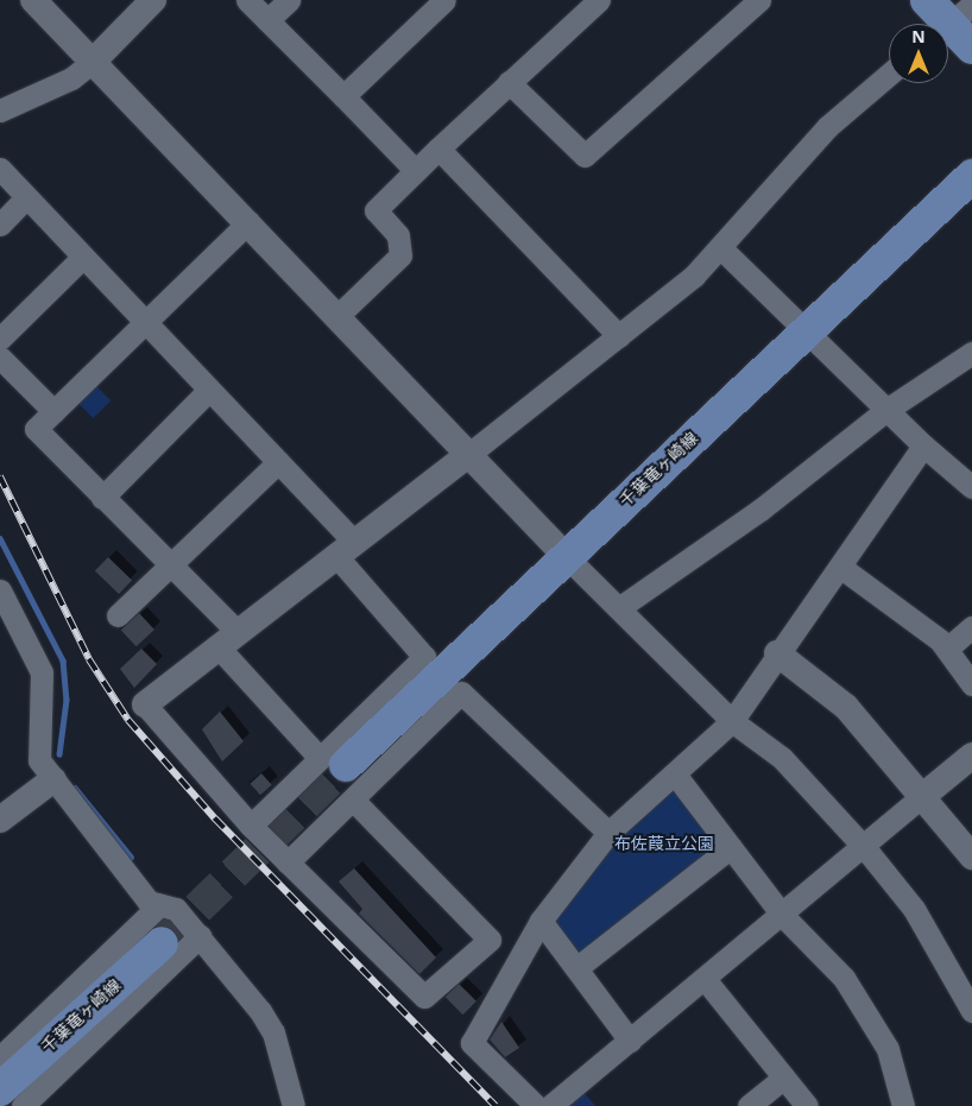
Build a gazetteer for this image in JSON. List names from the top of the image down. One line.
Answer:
{"streets":{"main road":["千葉竜ヶ崎線"]},"parks":["布佐葭立公園"],"north":"top"}
